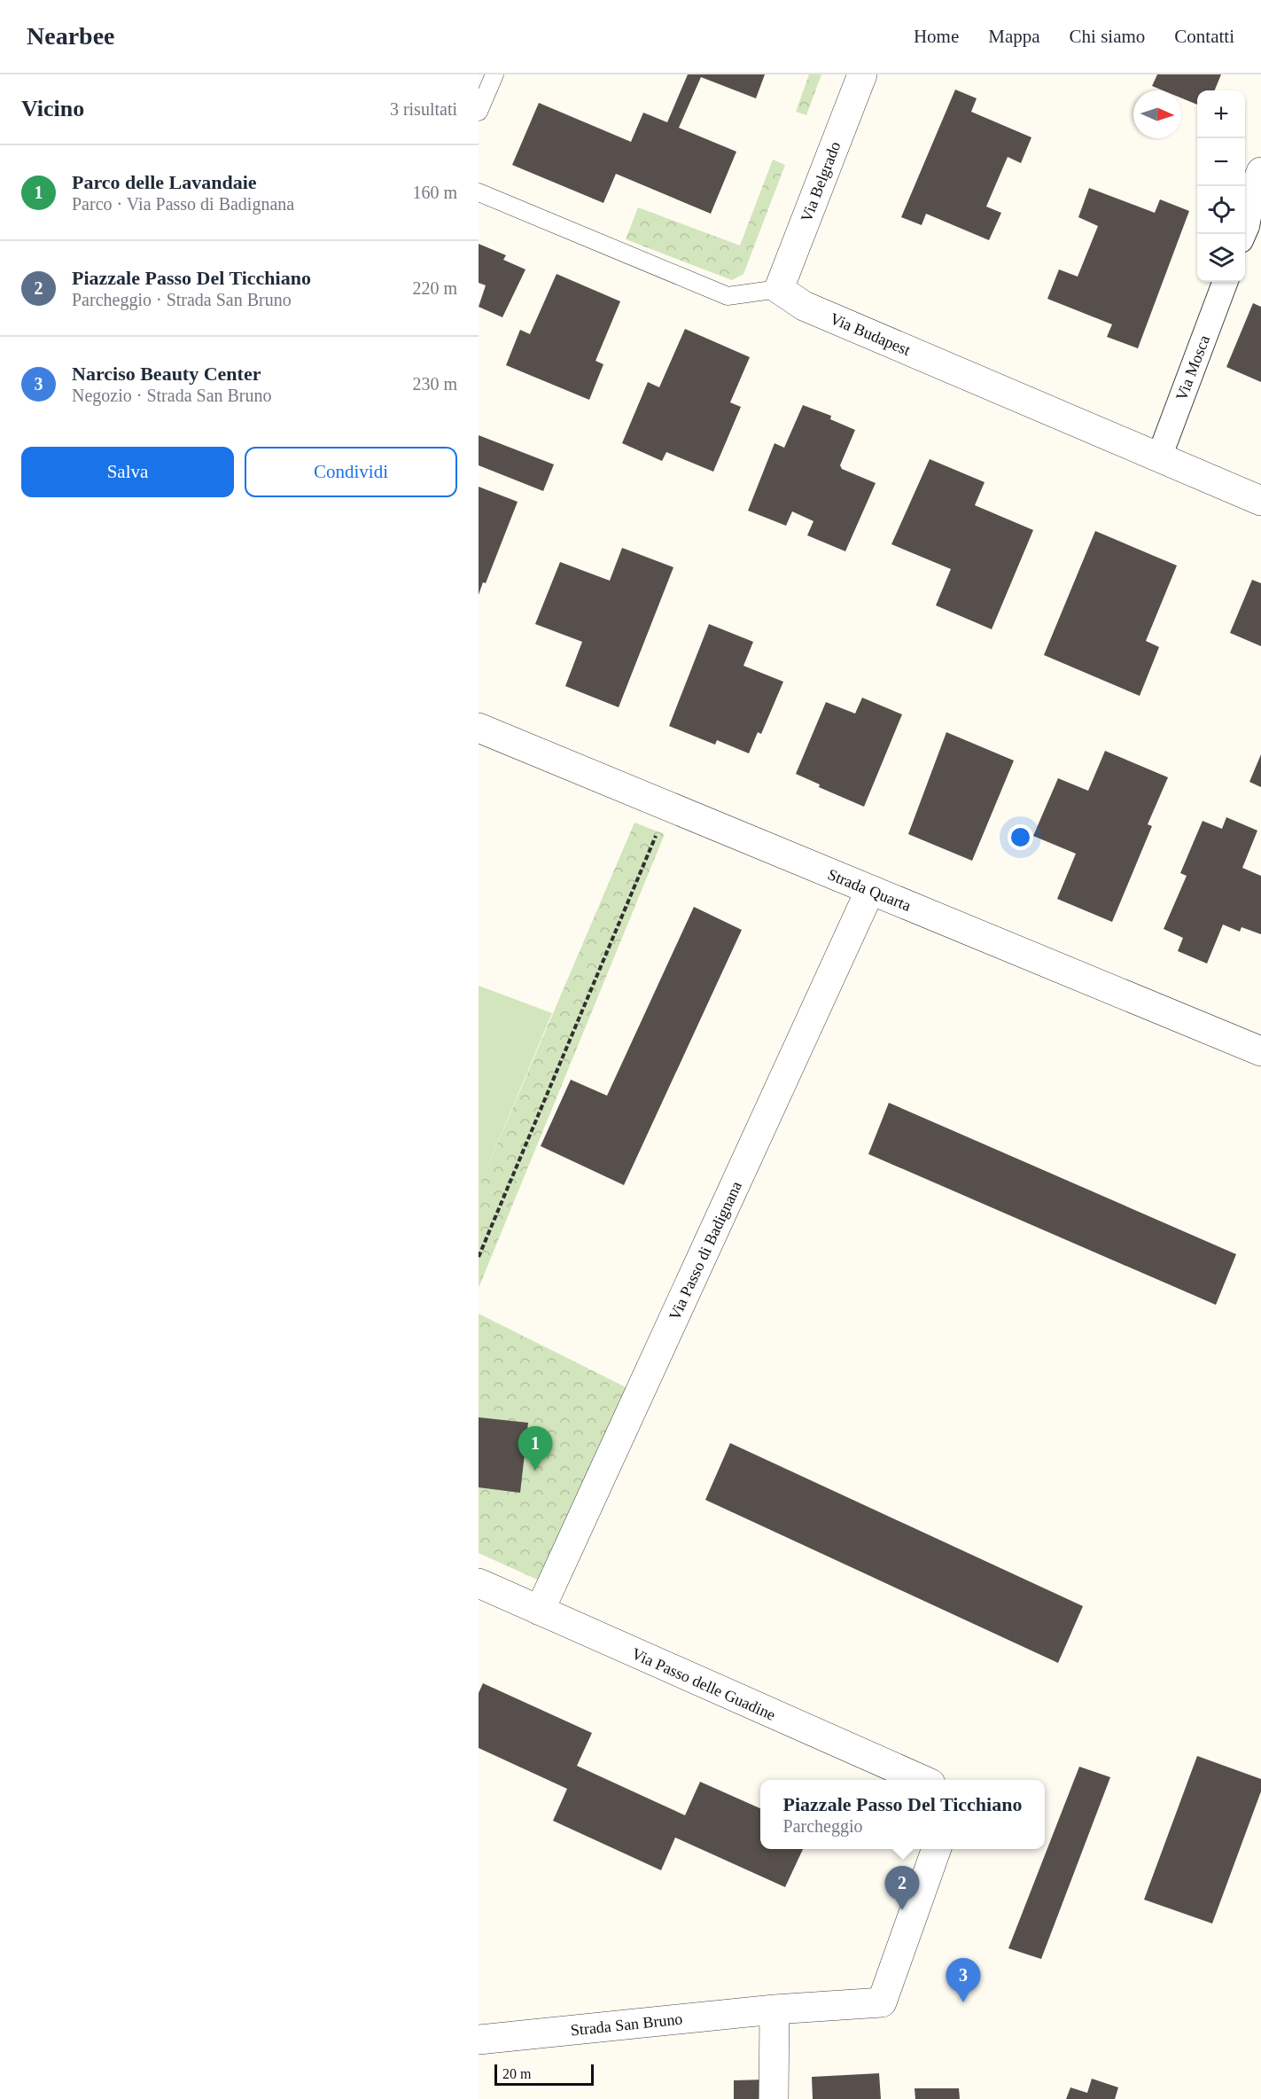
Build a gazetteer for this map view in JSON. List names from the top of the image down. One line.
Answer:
{"streets":{"street":["Via Belgrado","Via Budapest","Via Mosca","Strada Quarta","Via Passo di Badignana","Via Passo delle Guadine","Strada San Bruno"]},"crossings":[["Via Belgrado","Via Budapest"],["Via Budapest","Via Mosca"],["Strada Quarta","Via Passo di Badignana"],["Via Passo di Badignana","Via Passo delle Guadine"]],"scale_bar":"20 m","north":"right","page":{"header":"Nearbee","nav":["Home","Mappa","Chi siamo","Contatti"],"heading":["Vicino","3 risultati"],"map_buttons":["+","−"],"list":[{"mark":"1","name":"Parco delle Lavandaie","note":"Parco · Via Passo di Badignana","value":"160 m"},{"mark":"2","name":"Piazzale Passo Del Ticchiano","note":"Parcheggio · Strada San Bruno","value":"220 m"},{"mark":"3","name":"Narciso Beauty Center","note":"Negozio · Strada San Bruno","value":"230 m"}],"buttons":["Salva","Condividi"],"pins":["1","2","3"],"popup":["Piazzale Passo Del Ticchiano","Parcheggio"],"scale":"20 m"}}
